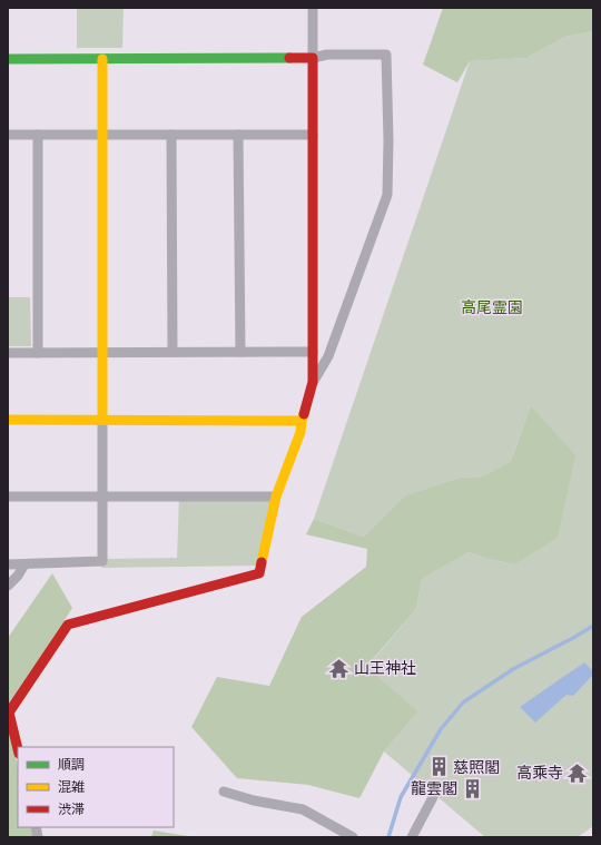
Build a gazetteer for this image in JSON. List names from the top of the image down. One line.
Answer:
{"parks":["高尾霊園"],"places":{"temple":["山王神社","高乘寺"],"building":["慈照閣","龍雲閣"]},"legend":["順調","混雑","渋滞"]}
